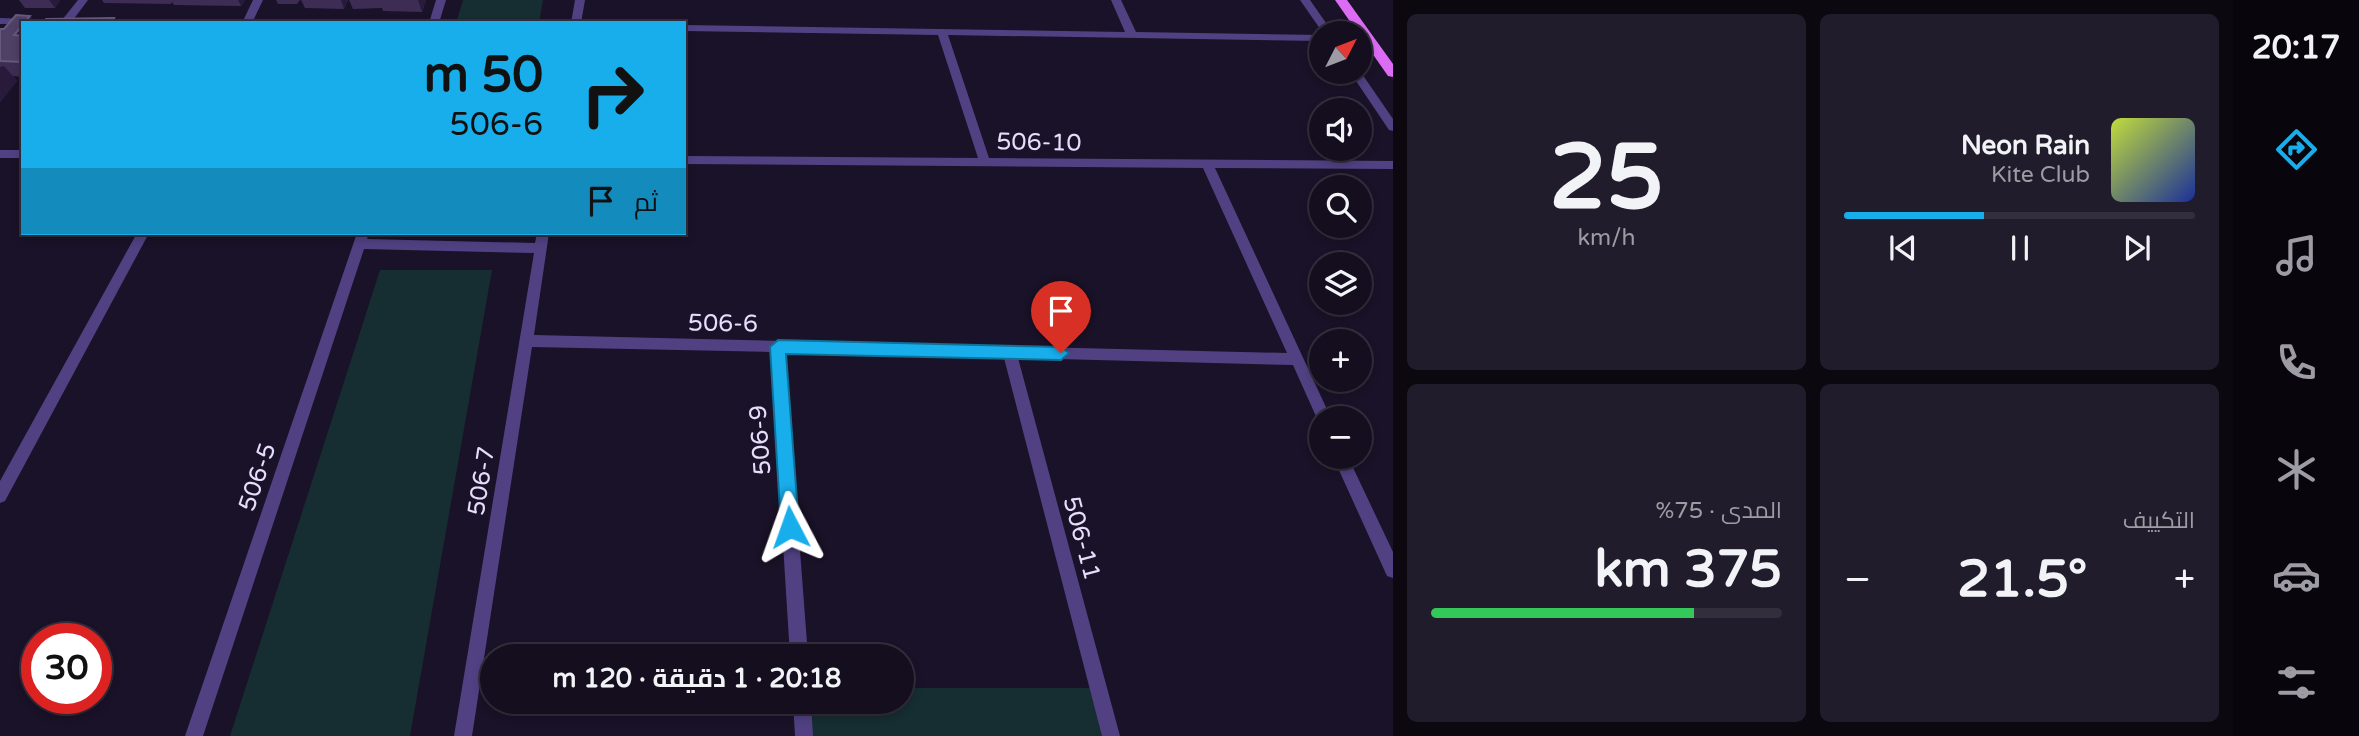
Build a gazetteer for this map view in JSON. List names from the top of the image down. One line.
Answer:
{"streets":{"street":["506-10","506-6","506-9","506-5","506-7","506-11"]},"crossings":[["506-6","506-9"],["506-6","506-7"],["506-6","506-11"]],"north":"top right","page":{"tabs":"20:17","tile":[["25","km/h"],"التكييف",["المدى · 75%","375 km"]],"map_buttons":["+","−"],"turn":["50 m","506-6"],"song":["Neon Rain","Kite Club"],"then":"ثم","heat":["−","21.5°","+"],"limit":"30","trip":"20:18 · 1 دقيقة · 120 m"}}
